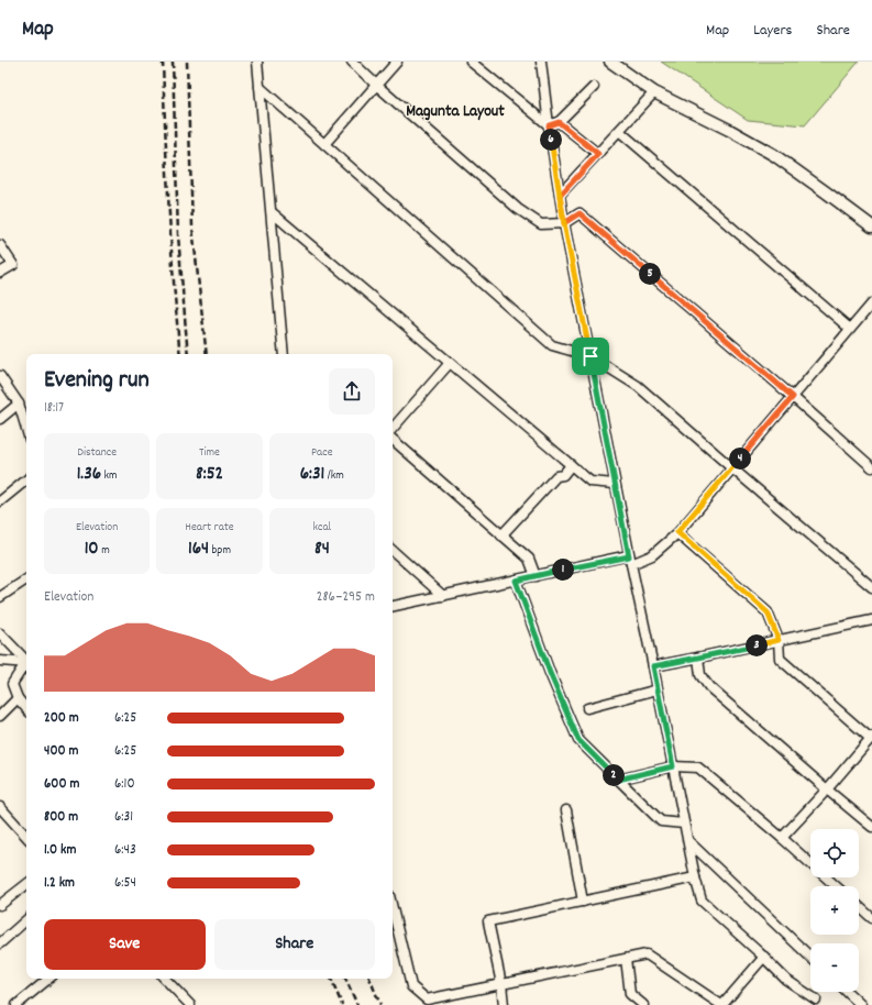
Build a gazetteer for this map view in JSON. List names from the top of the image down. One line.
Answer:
{"districts":["Magunta Layout"],"page":{"header":"Map","nav":["Map","Layers","Share"],"pins":["6","5","4","1","3","2"],"heading":["Evening run","18:17"],"stats":[["Distance","1.36 km"],["Time","8:52"],["Pace","6:31 /km"],["Elevation","10 m"],["Heart rate","164 bpm"],["kcal","84"]],"chart":["Elevation","286–295 m"],"list":[{"name":"200 m","note":"6:25"},{"name":"400 m","note":"6:25"},{"name":"600 m","note":"6:10"},{"name":"800 m","note":"6:31"},{"name":"1.0 km","note":"6:43"},{"name":"1.2 km","note":"6:54"}],"map_buttons":["+","−"],"buttons":["Save","Share"]}}
